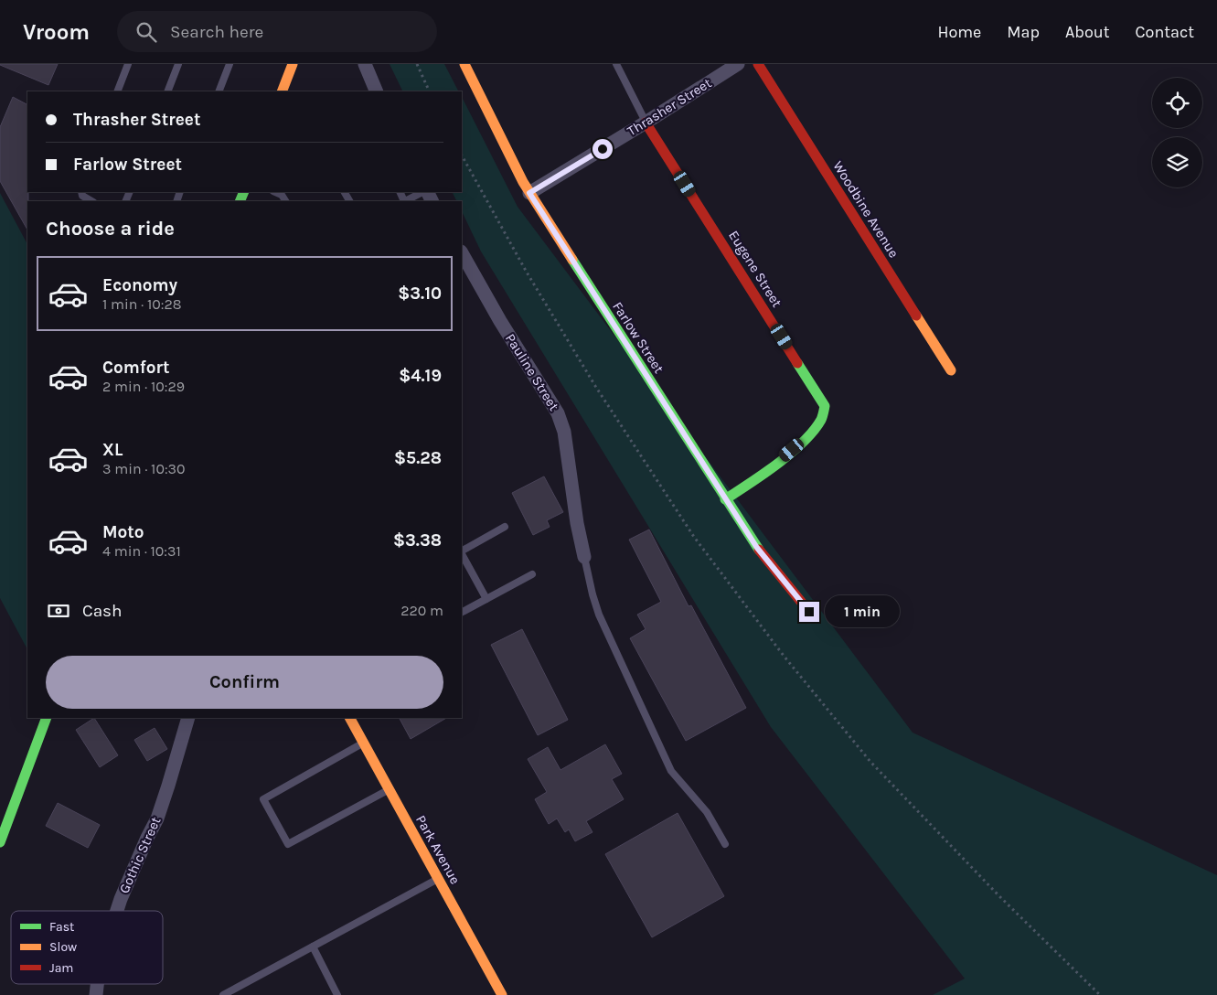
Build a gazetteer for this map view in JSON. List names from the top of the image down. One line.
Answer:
{"streets":{"street":["Thrasher Street","Woodbine Avenue","Eugene Street","Farlow Street","Pauline Street","Park Avenue","Gothic Street"]},"crossings":[["Thrasher Street","Eugene Street"],["Thrasher Street","Farlow Street"],["Eugene Street","Farlow Street"]],"legend":["Fast","Slow","Jam"],"page":{"header":"Vroom","search":"Search here","nav":["Home","Map","About","Contact"],"banner":["Thrasher Street","Farlow Street"],"heading":"Choose a ride","list":[{"name":"Economy","note":"1 min · 10:28","value":"$3.10"},{"name":"Comfort","note":"2 min · 10:29","value":"$4.19"},{"name":"XL","note":"3 min · 10:30","value":"$5.28"},{"name":"Moto","note":"4 min · 10:31","value":"$3.38"}],"pay":["Cash","220 m"],"bubble":"1 min","buttons":"Confirm"}}
